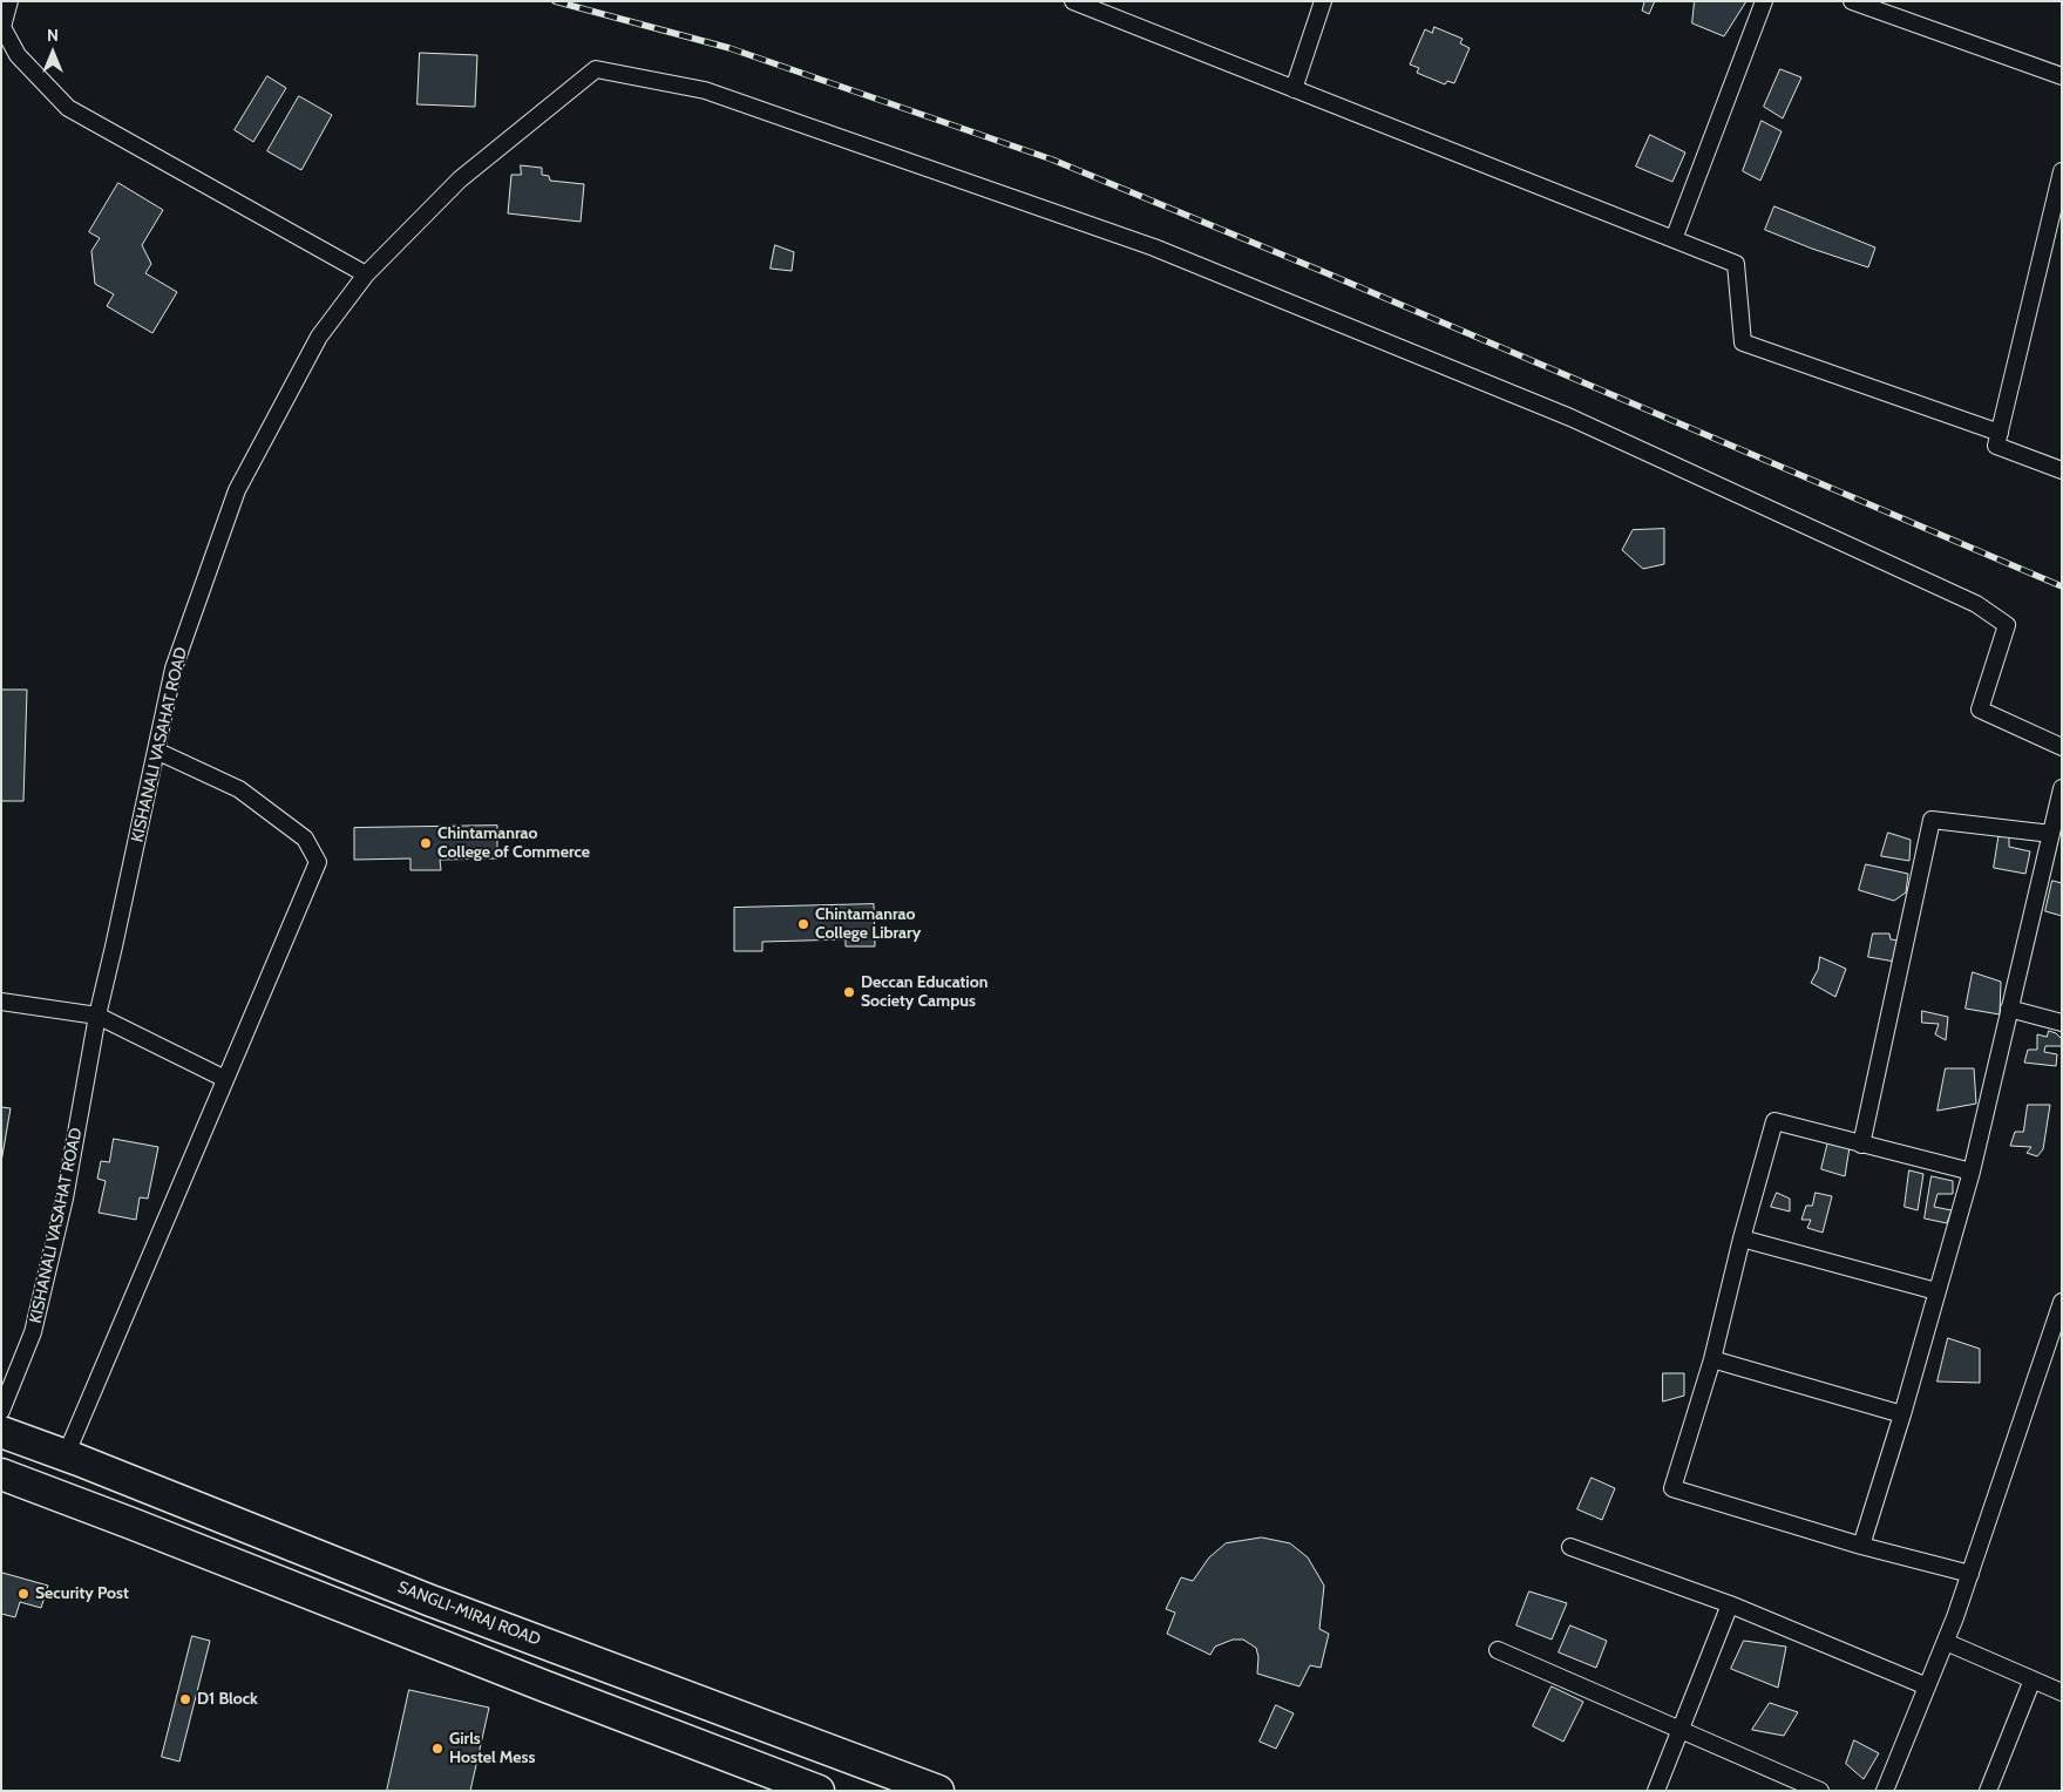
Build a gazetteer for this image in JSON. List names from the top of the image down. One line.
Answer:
{"streets":{"highway":["SANGLI-MIRAJ ROAD"],"street":["KISHANALI VASAHAT ROAD"]},"places":["Chintamanrao College of Commerce","Chintamanrao College Library","Deccan Education Society Campus","Security Post","D1 Block","Girls Hostel Mess"],"north":"top"}
